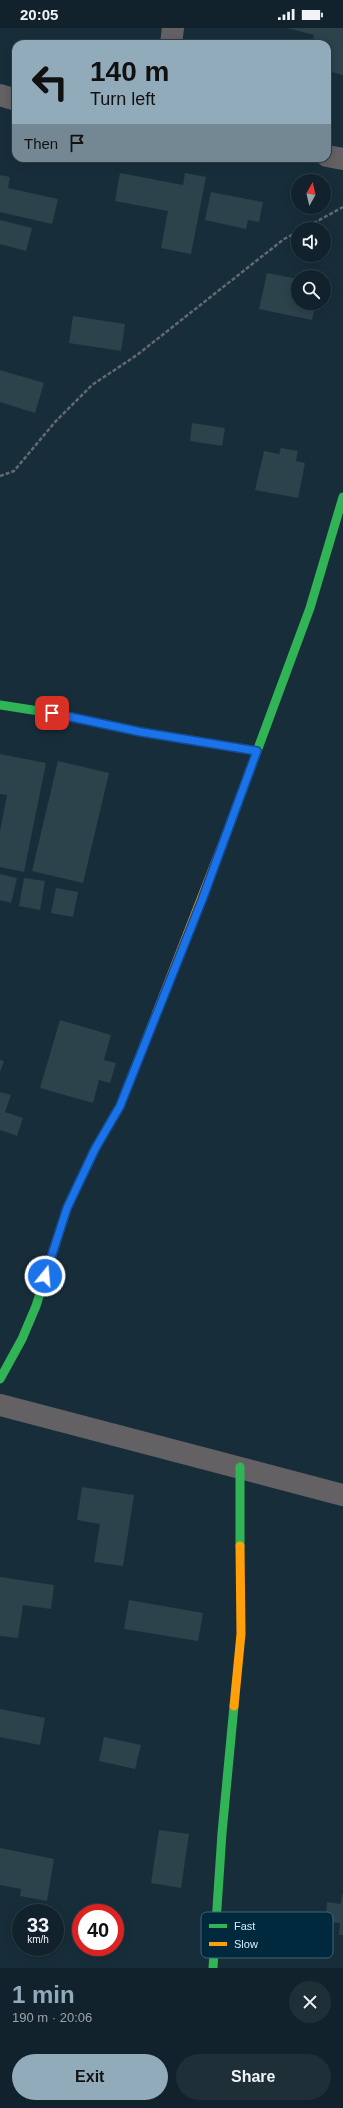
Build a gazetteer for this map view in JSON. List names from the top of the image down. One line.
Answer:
{"legend":["Fast","Slow"],"north":"top","page":{"status":"20:05","turn":["140 m","Turn left"],"then":"Then","speed":"33 km/h","limit":"40","heading":["1 min","190 m · 20:06"],"buttons":["Exit","Share"]}}
